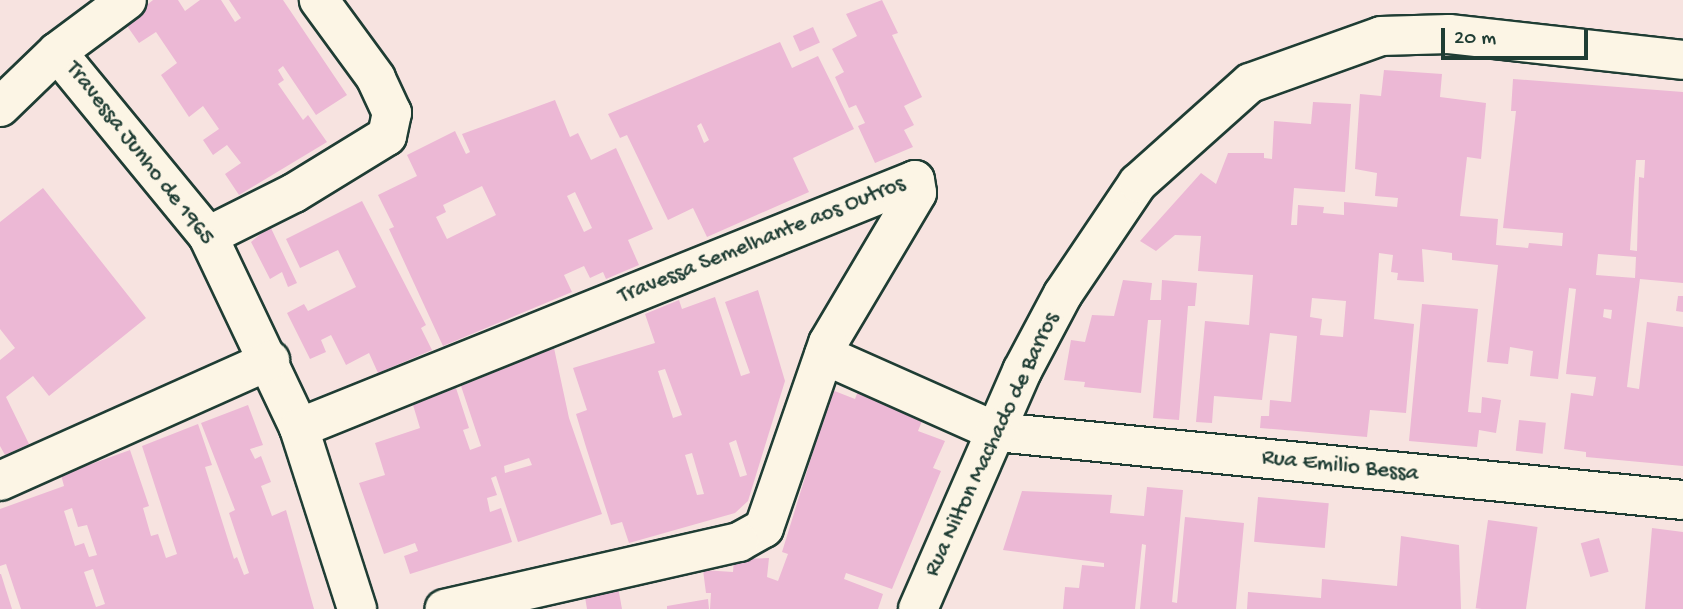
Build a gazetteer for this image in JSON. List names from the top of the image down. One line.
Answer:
{"streets":{"street":["Travessa Junho de 1965","Travessa Semelhante aos Outros","Rua Nilton Machado de Barros","Rua Emilio Bessa"]},"crossings":[["Travessa Junho de 1965","Travessa Semelhante aos Outros"],["Travessa Semelhante aos Outros","Rua Emilio Bessa"],["Rua Nilton Machado de Barros","Rua Emilio Bessa"]],"scale_bar":"20 m"}
